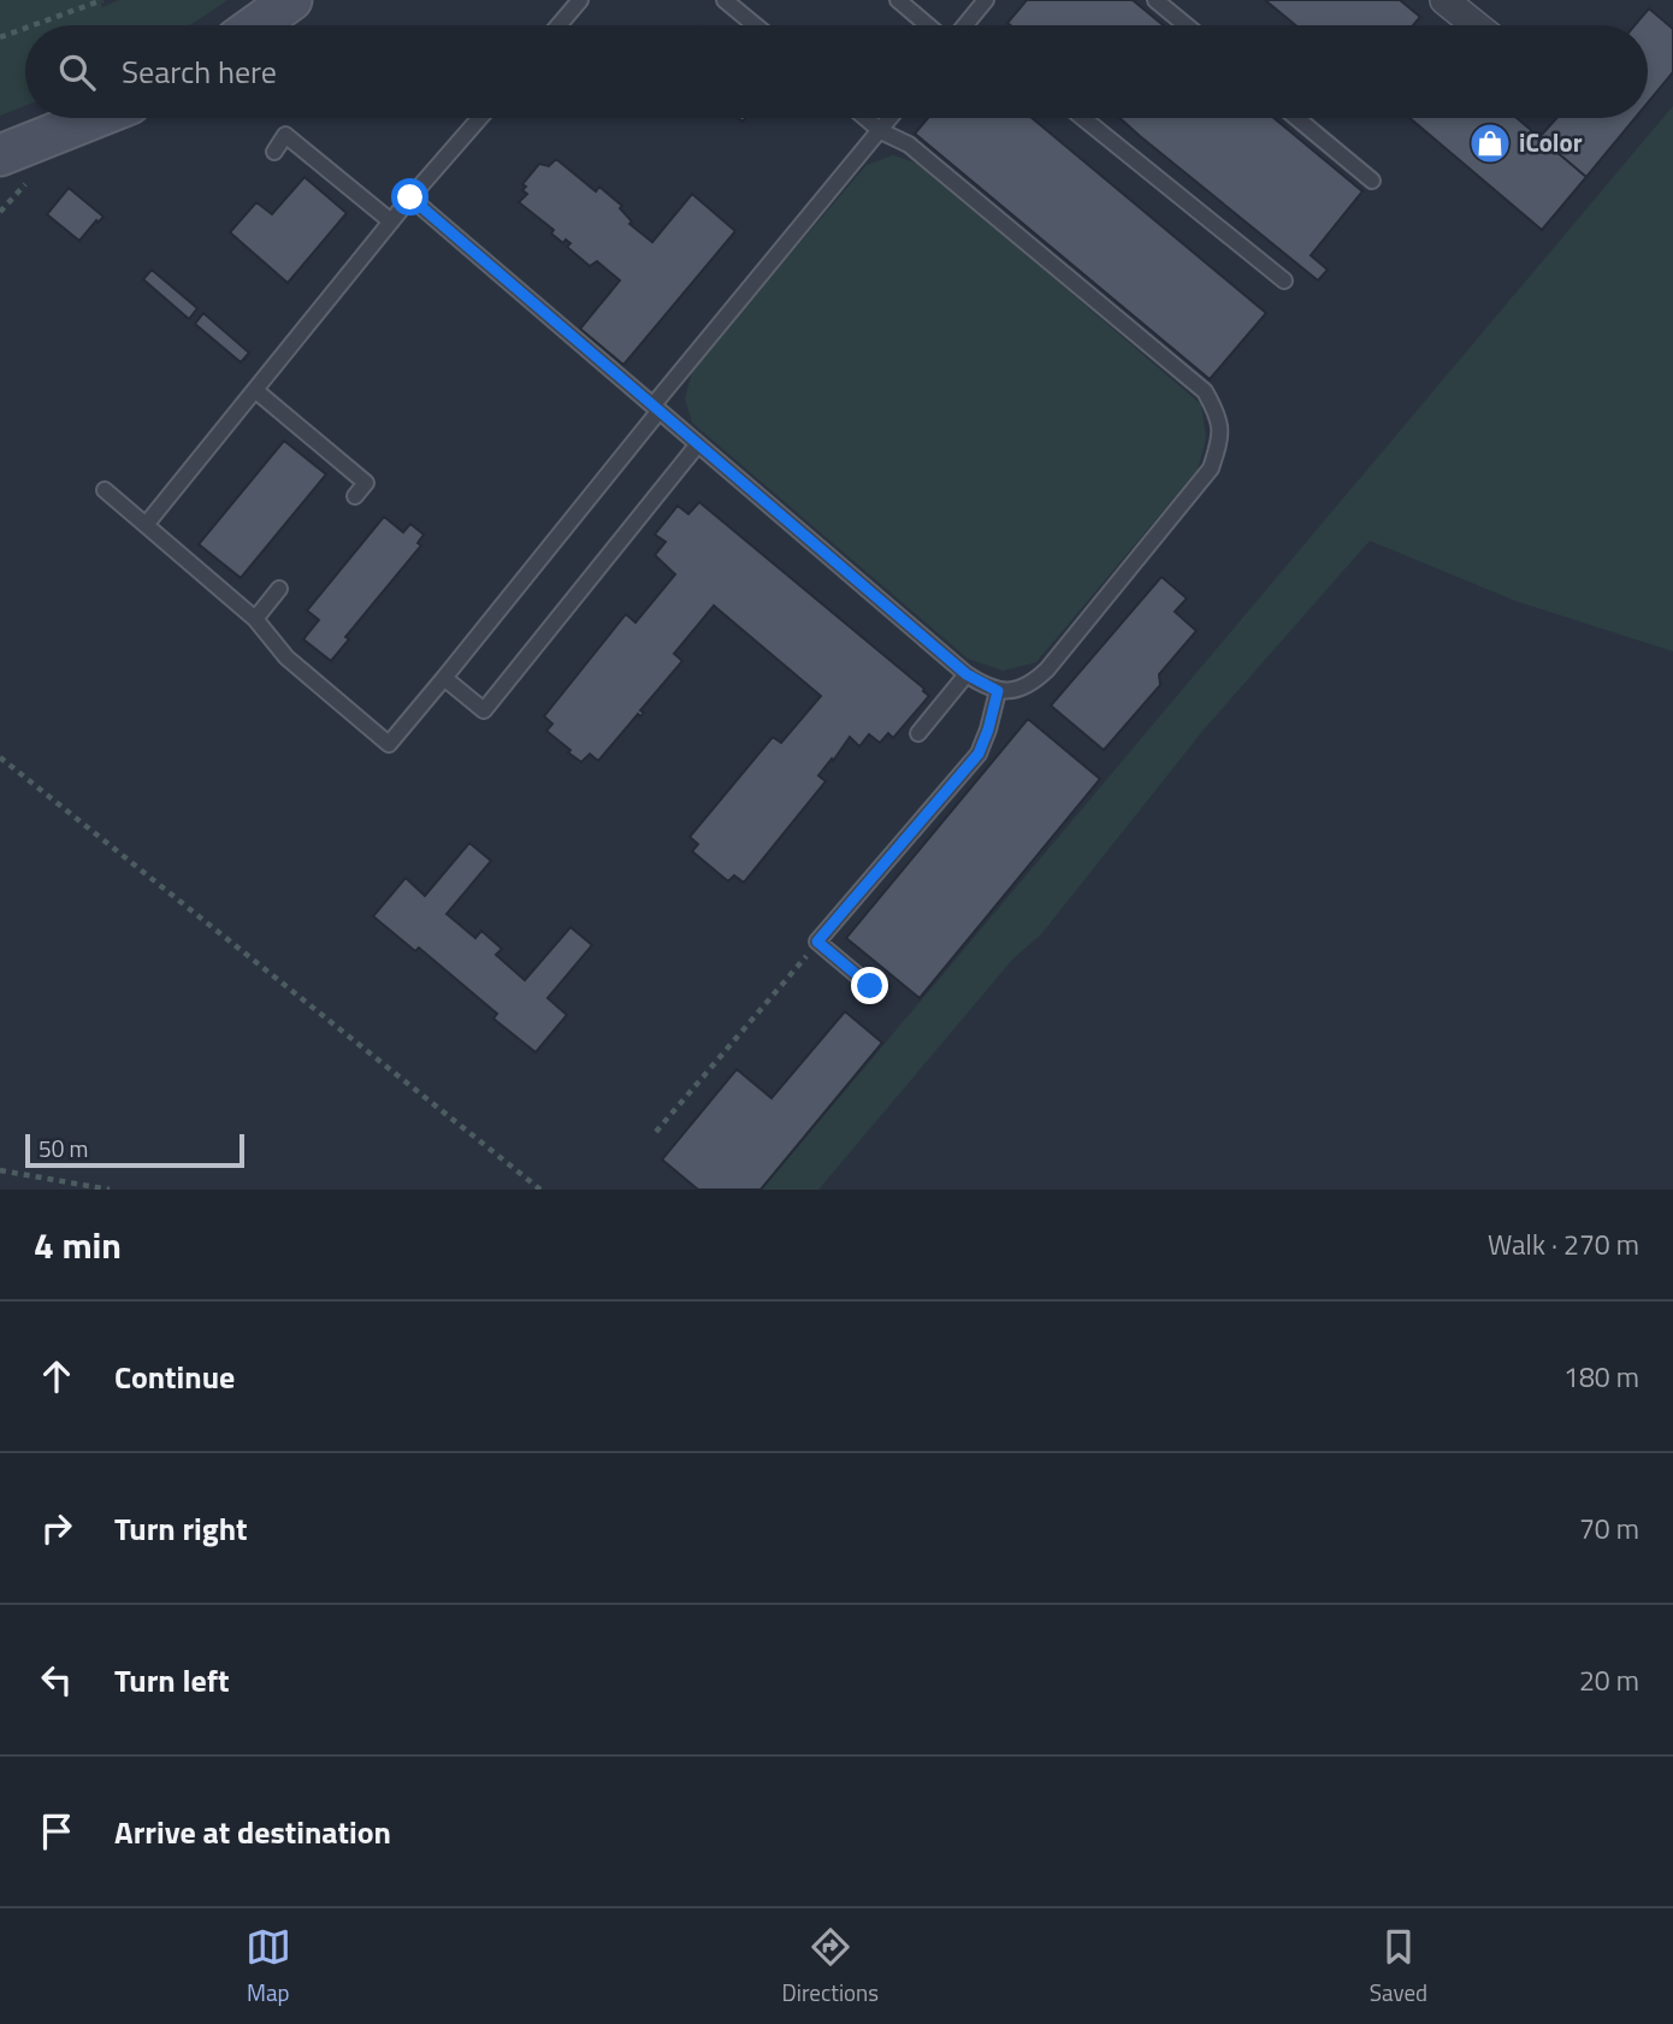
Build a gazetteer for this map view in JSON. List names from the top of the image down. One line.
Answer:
{"places":{"shop":["iColor"]},"scale_bar":"50 m","page":{"search":"Search here","scale":"50 m","heading":["4 min","Walk · 270 m"],"list":[["Continue","180 m"],["Turn right","70 m"],["Turn left","20 m"],"Arrive at destination"],"nav":["Map","Directions","Saved"]}}
